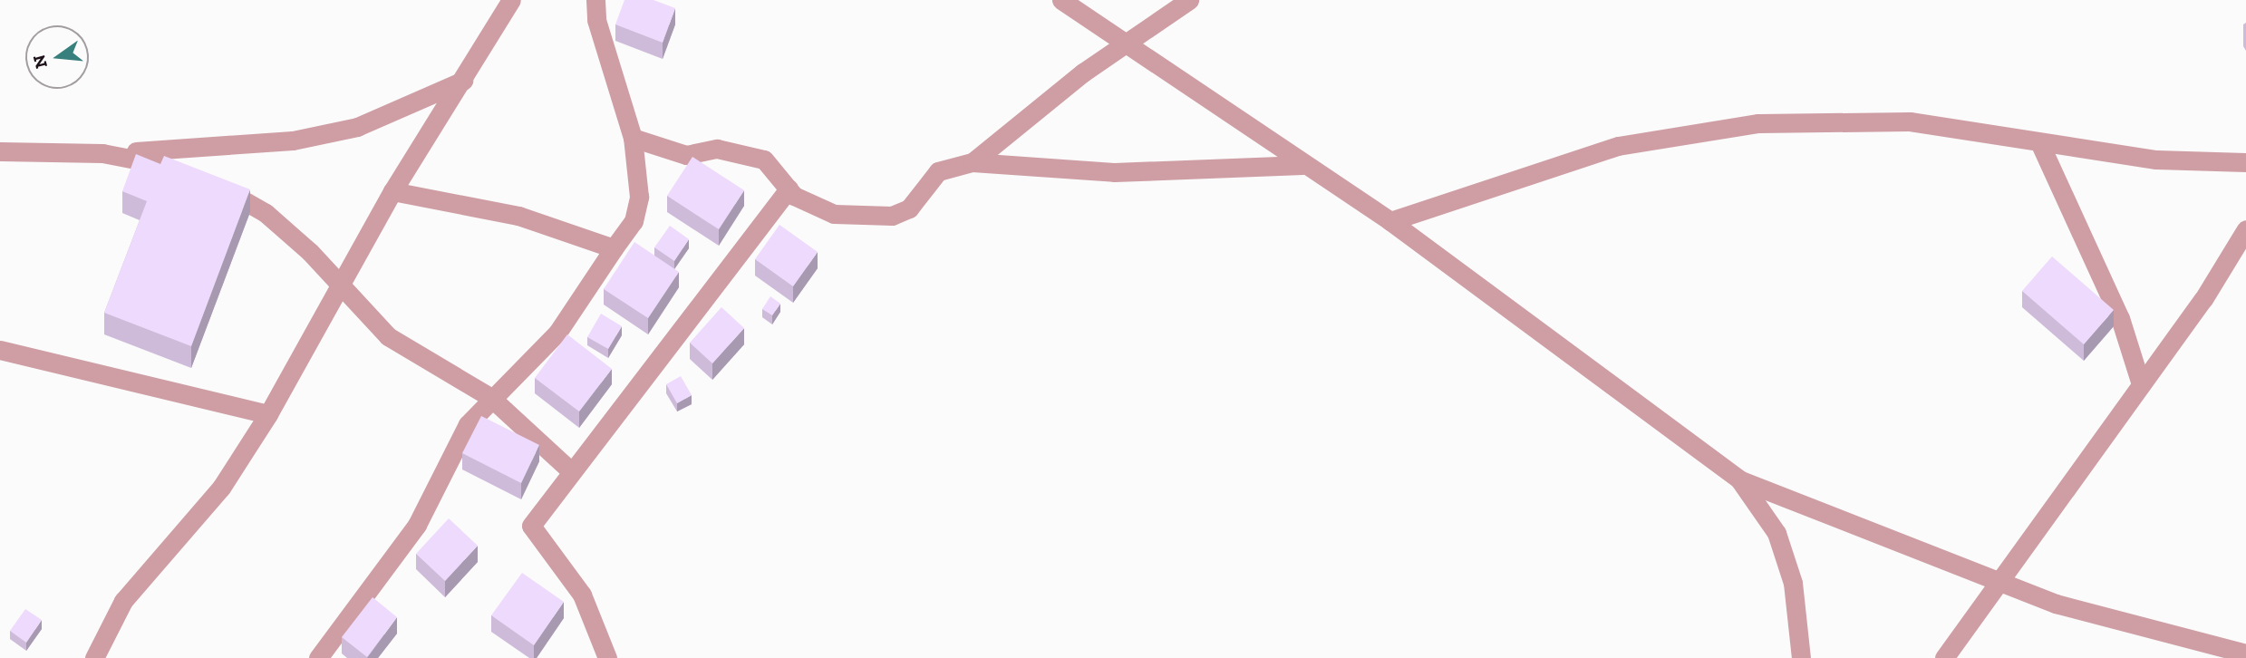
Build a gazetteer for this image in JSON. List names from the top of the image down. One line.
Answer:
{"north":"left"}
